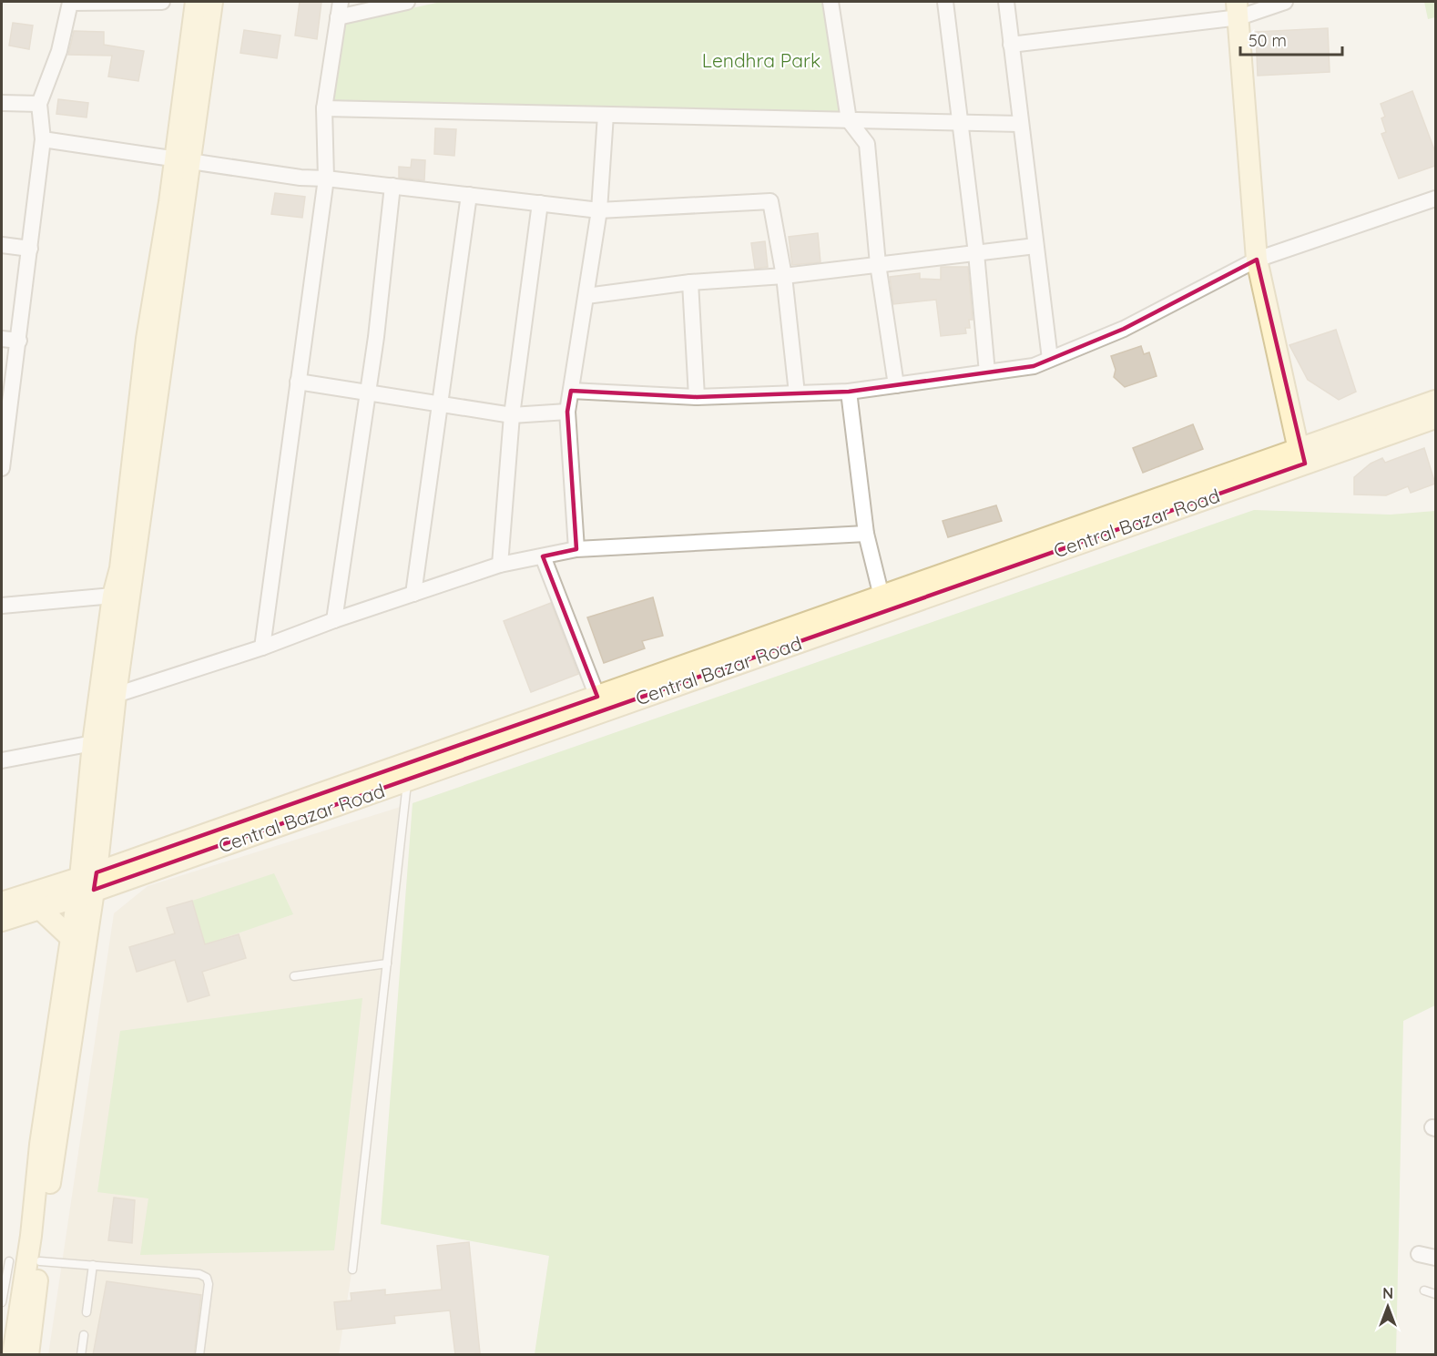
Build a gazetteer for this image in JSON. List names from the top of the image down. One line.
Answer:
{"streets":{"main road":["Central Bazar Road"]},"parks":["Lendhra Park"],"scale_bar":"50 m","north":"top"}
